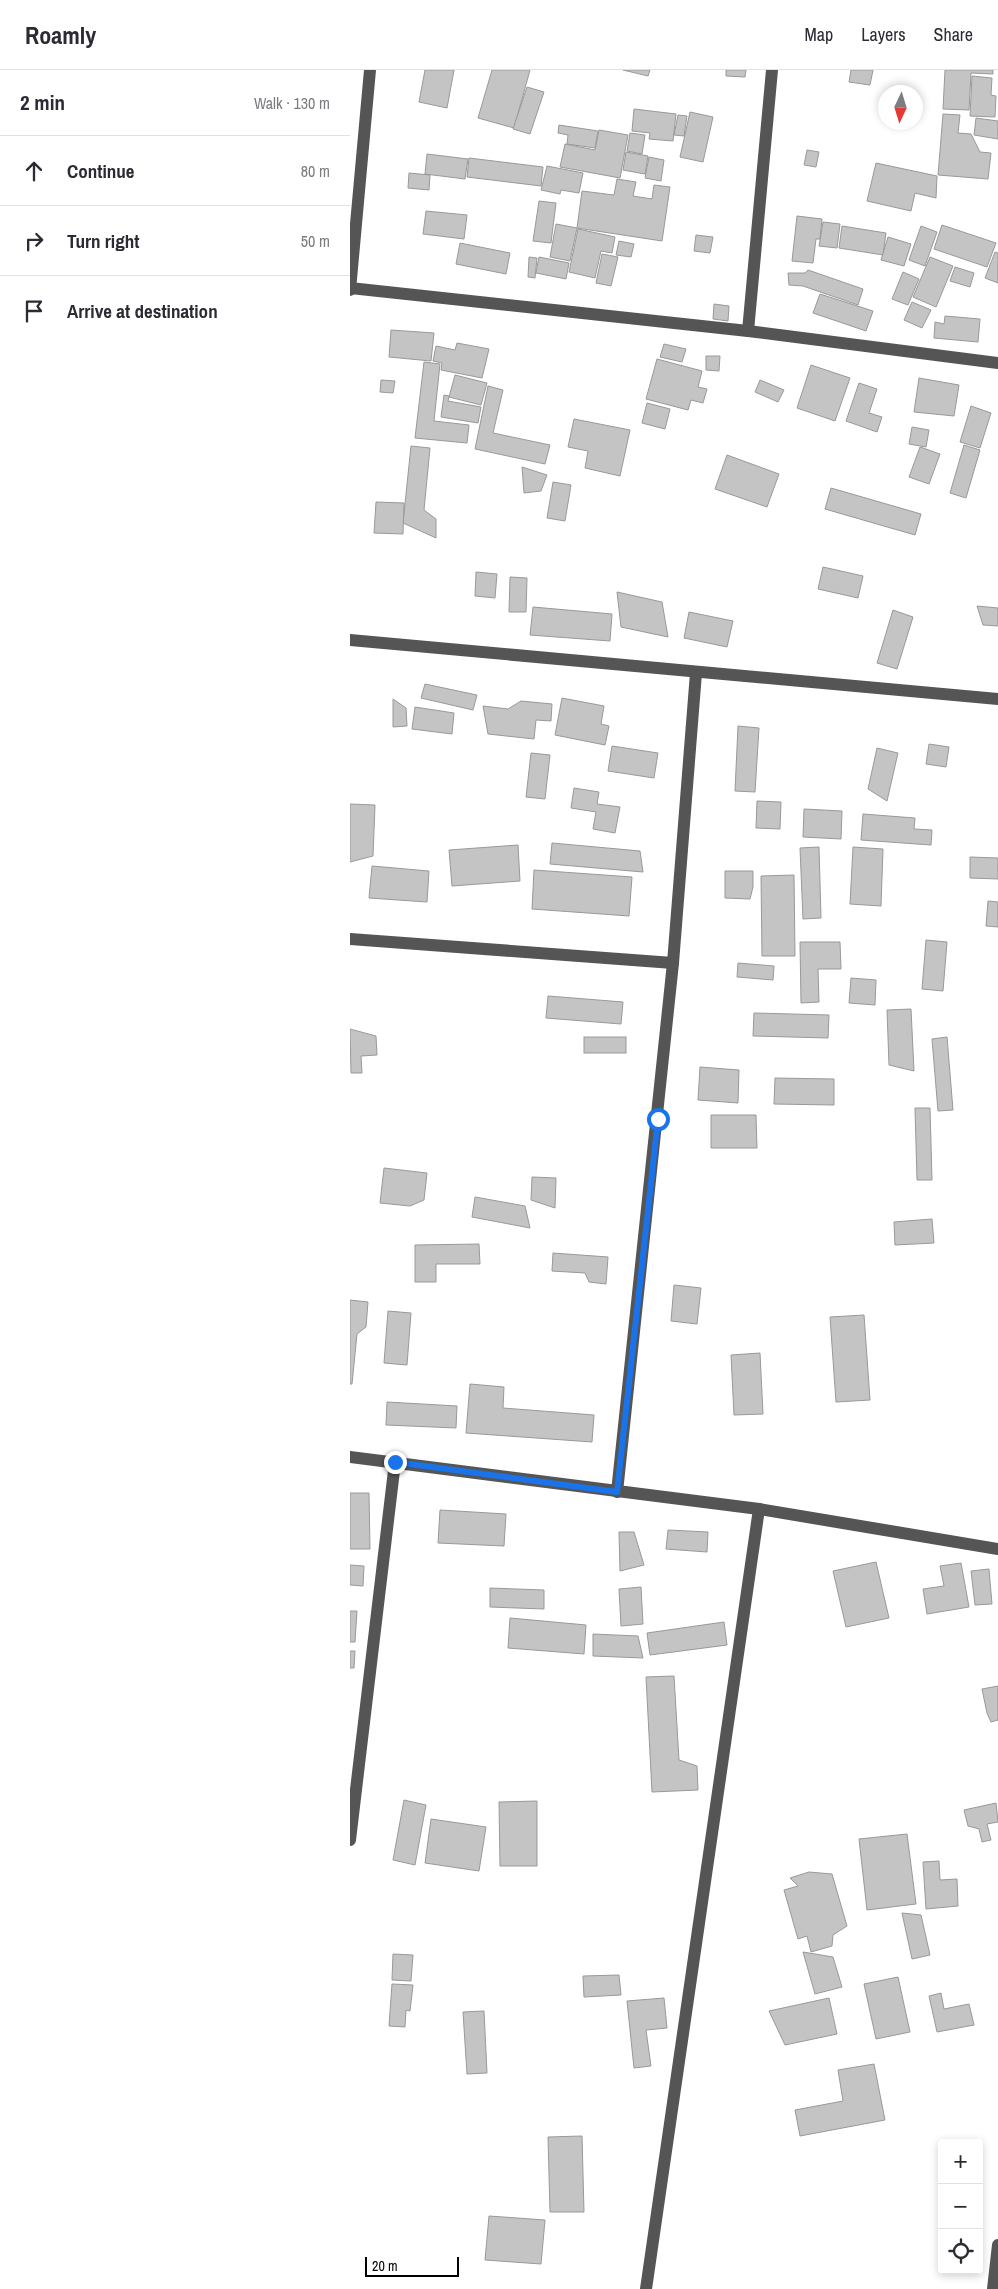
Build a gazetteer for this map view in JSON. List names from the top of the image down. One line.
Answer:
{"scale_bar":"20 m","north":"bottom","page":{"header":"Roamly","nav":["Map","Layers","Share"],"heading":["2 min","Walk · 130 m"],"list":[["Continue","80 m"],["Turn right","50 m"],"Arrive at destination"],"map_buttons":["+","−"],"scale":"20 m"}}
